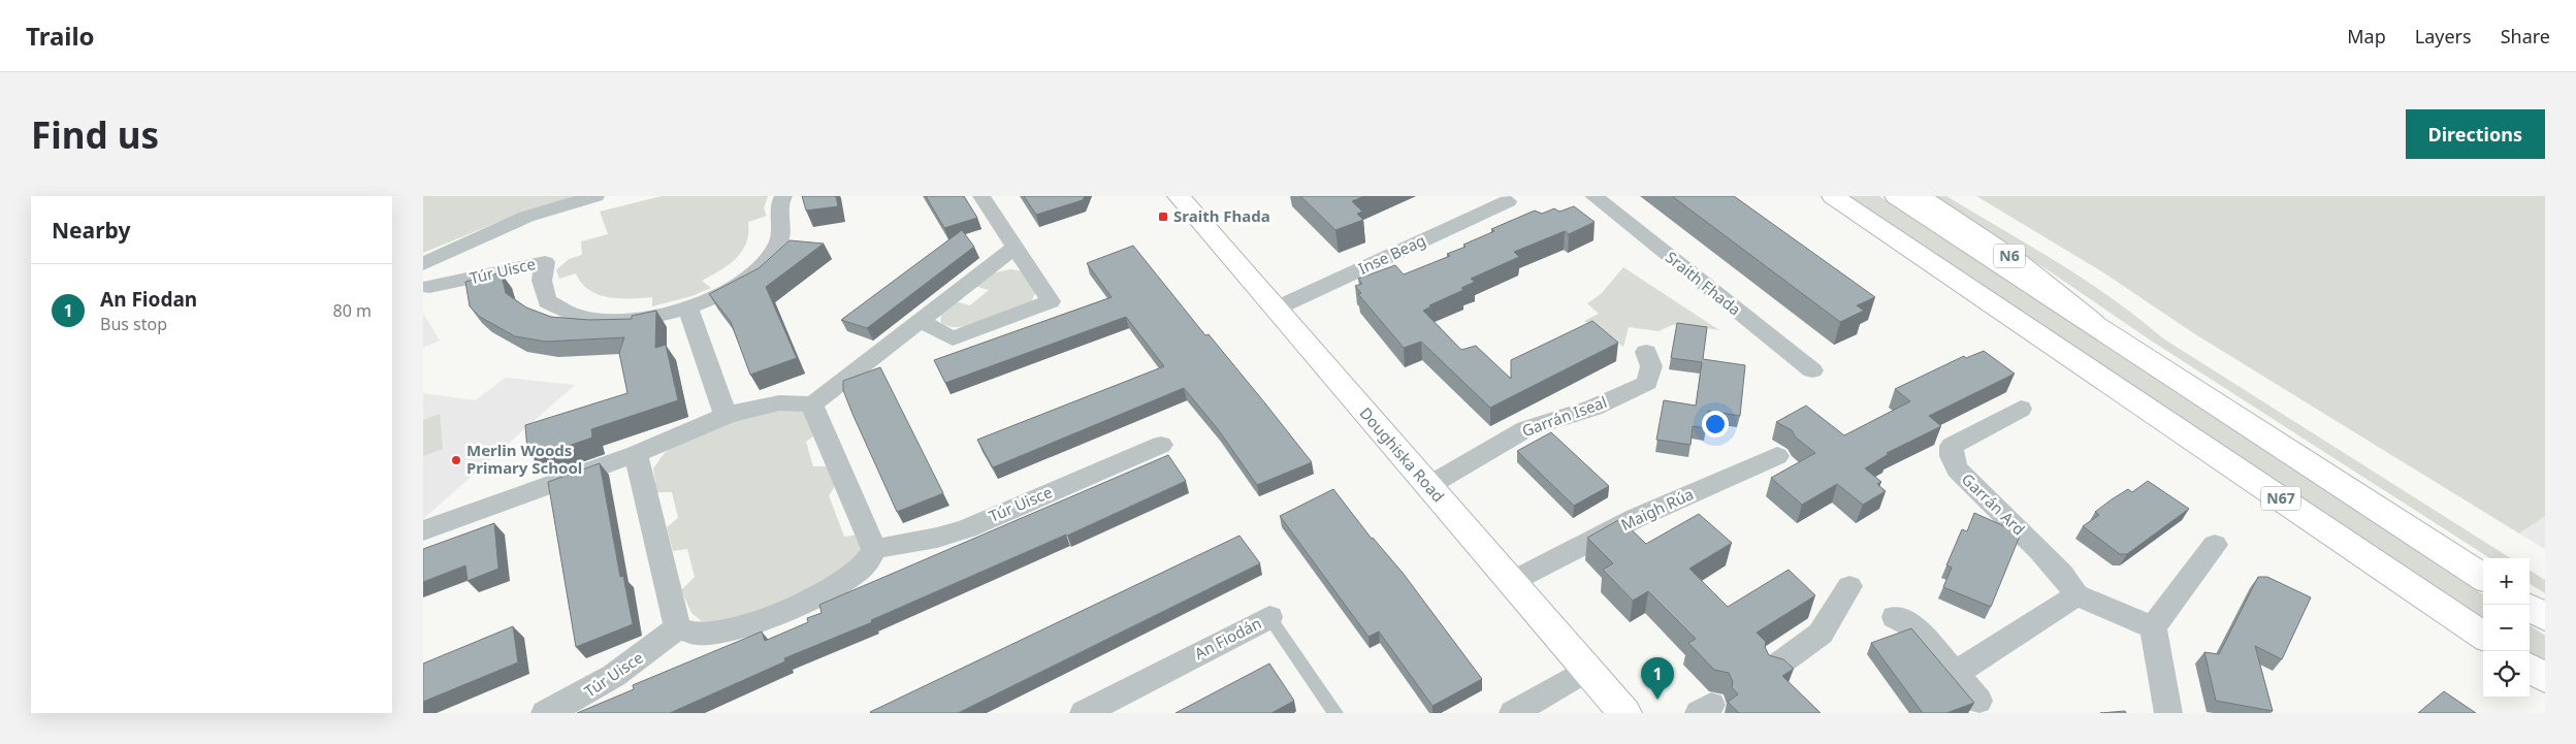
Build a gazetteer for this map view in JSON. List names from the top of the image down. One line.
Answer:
{"streets":{"main road":["N6","Doughiska Road","N67"],"street":["Inse Beag","Túr Uisce","Sraith Fhada","Garrán Iseal","Garrán Ard","Maigh Rúa","An Fiodán"]},"crossings":[["Inse Beag","Doughiska Road"],["Garrán Iseal","Doughiska Road"],["Doughiska Road","Maigh Rúa"]],"places":{"transit":["Sraith Fhada"],"other":["Merlin Woods Primary School"]},"page":{"header":"Trailo","nav":["Map","Layers","Share"],"buttons":"Directions","title":"Find us","heading":"Nearby","list":[{"mark":"1","name":"An Fiodan","note":"Bus stop","value":"80 m"}],"map_buttons":["+","−"],"pins":"1"}}
